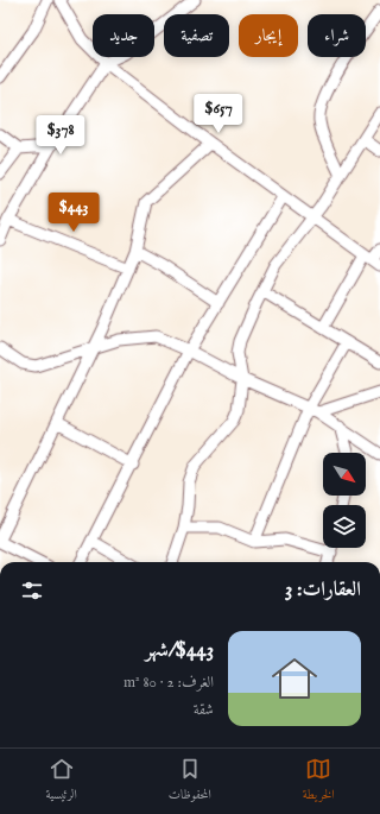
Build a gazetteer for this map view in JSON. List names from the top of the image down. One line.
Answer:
{"north":"bottom right","page":{"chip":["شراء","إيجار","تصفية","جديد"],"price":["$657","$378","$443"],"heading":"العقارات: 3","list":[{"name":"$443/شهر","note":"الغرف: 2 · 80 m² · شقة"}],"tabs":["الخريطة","المحفوظات","الرئيسية"]}}
